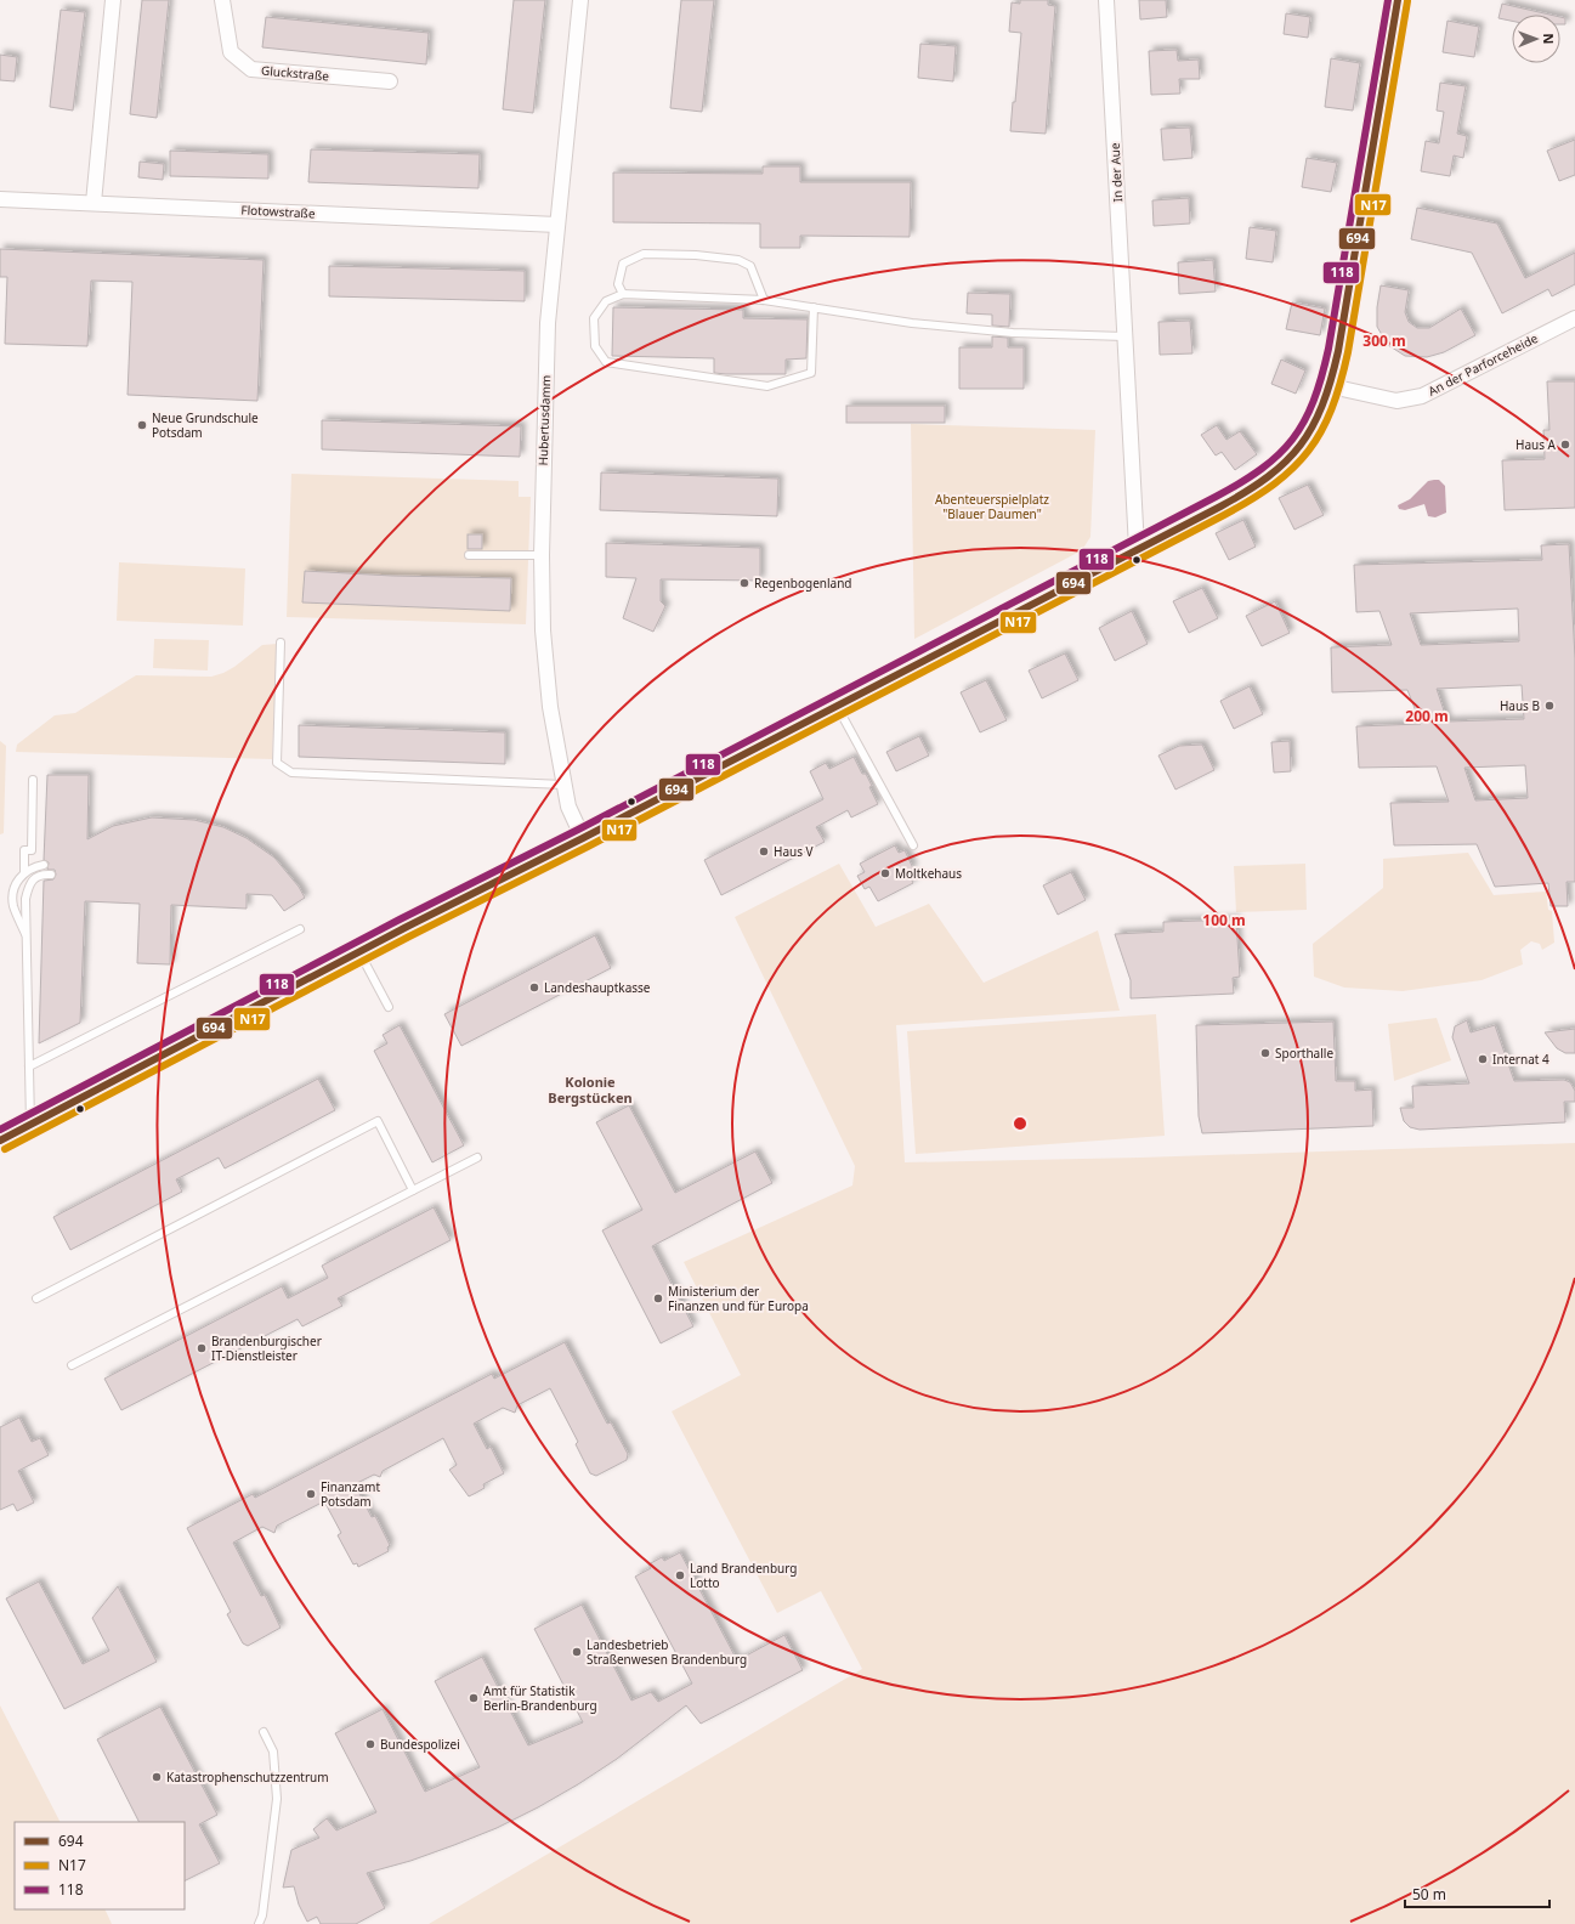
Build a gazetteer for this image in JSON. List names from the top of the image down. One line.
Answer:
{"streets":{"street":["Gluckstraße","In der Aue","Flotowstraße","An der Parforceheide","Hubertusdamm"]},"crossings":[["Flotowstraße","Hubertusdamm"]],"districts":["Kolonie Bergstücken"],"parks":["Abenteuerspielplatz \"Blauer Daumen\""],"places":["Neue Grundschule Potsdam","Haus A","Regenbogenland","Haus B","Haus V","Moltkehaus","Landeshauptkasse","Sporthalle","Internat 4","Ministerium der Finanzen und für Europa","Brandenburgischer IT-Dienstleister","Finanzamt Potsdam","Land Brandenburg Lotto","Landesbetrieb Straßenwesen Brandenburg","Amt für Statistik Berlin-Brandenburg","Bundespolizei","Katastrophenschutzzentrum"],"lines":["transit line 694","transit line 118","transit line N17"],"legend":["694","N17","118"],"scale_bar":"50 m","north":"right","rings":["300 m","200 m","100 m"]}
